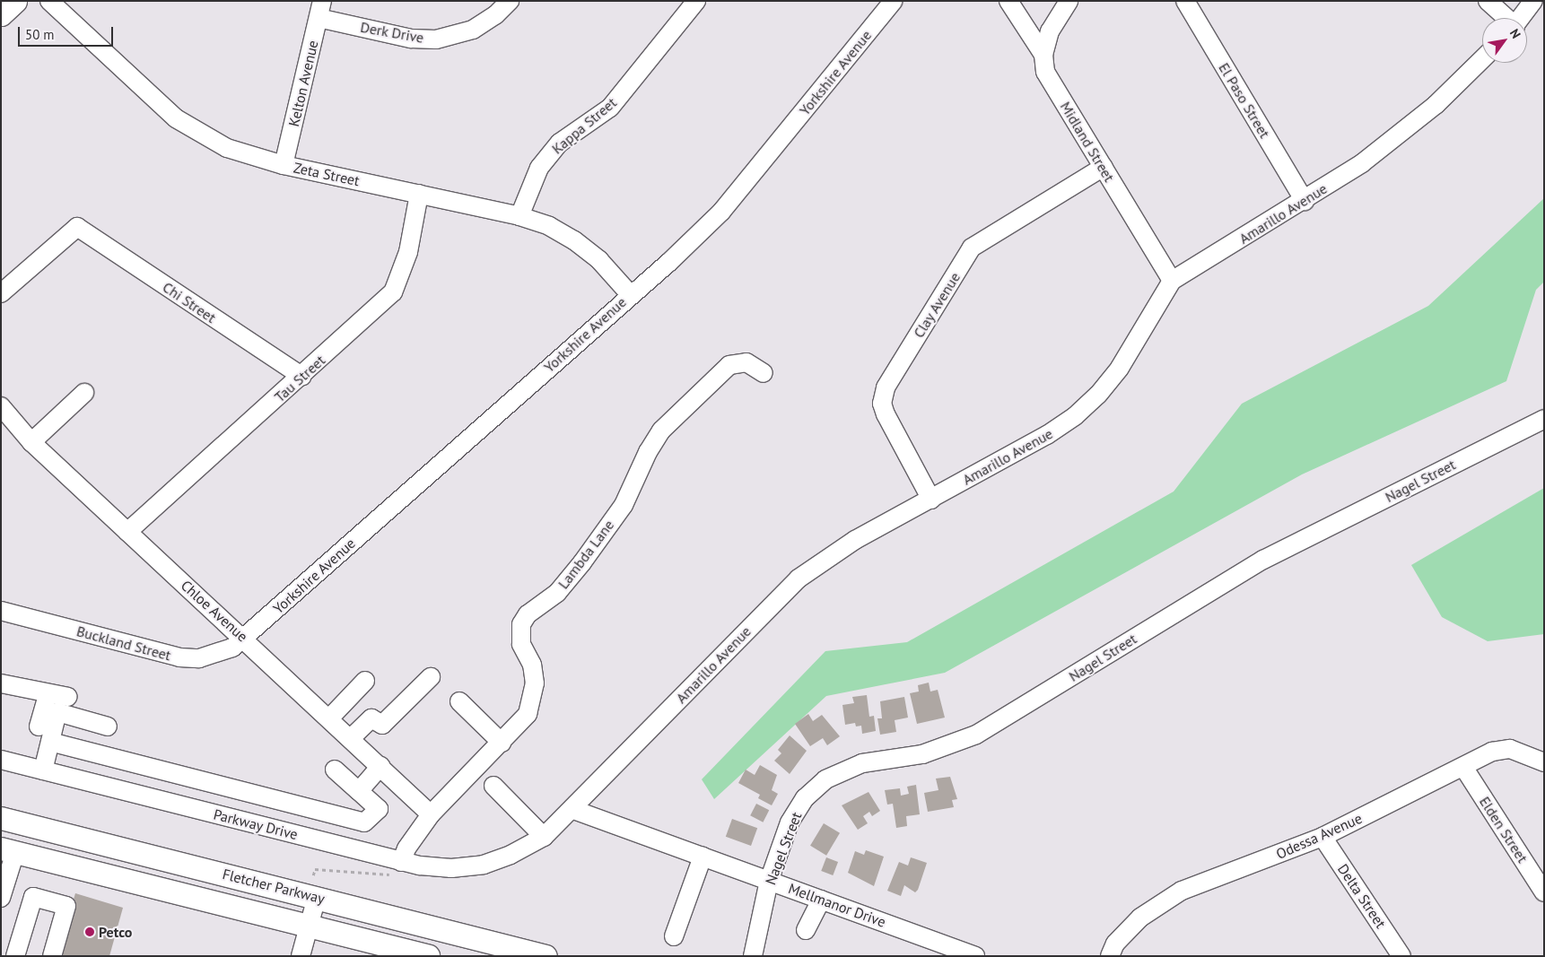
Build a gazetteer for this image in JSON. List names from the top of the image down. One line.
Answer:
{"streets":{"main road":["Fletcher Parkway"],"street":["Derk Drive","Yorkshire Avenue","Kelton Avenue","El Paso Street","Kappa Street","Midland Street","Zeta Street","Amarillo Avenue","Chi Street","Clay Avenue","Tau Street","Nagel Street","Lambda Lane","Chloe Avenue","Buckland Street","Parkway Drive","Elden Street","Odessa Avenue","Delta Street","Mellmanor Drive"]},"crossings":[["Derk Drive","Kelton Avenue"],["Yorkshire Avenue","Zeta Street"],["Yorkshire Avenue","Chloe Avenue"],["Yorkshire Avenue","Buckland Street"],["Kelton Avenue","Zeta Street"],["El Paso Street","Amarillo Avenue"],["Kappa Street","Zeta Street"],["Midland Street","Amarillo Avenue"],["Midland Street","Clay Avenue"],["Zeta Street","Tau Street"],["Amarillo Avenue","Clay Avenue"],["Amarillo Avenue","Parkway Drive"],["Amarillo Avenue","Mellmanor Drive"],["Chi Street","Tau Street"],["Tau Street","Chloe Avenue"],["Nagel Street","Mellmanor Drive"],["Lambda Lane","Chloe Avenue"],["Lambda Lane","Parkway Drive"],["Chloe Avenue","Buckland Street"],["Elden Street","Odessa Avenue"],["Odessa Avenue","Delta Street"]],"places":["Petco"],"scale_bar":"50 m","north":"top right"}
